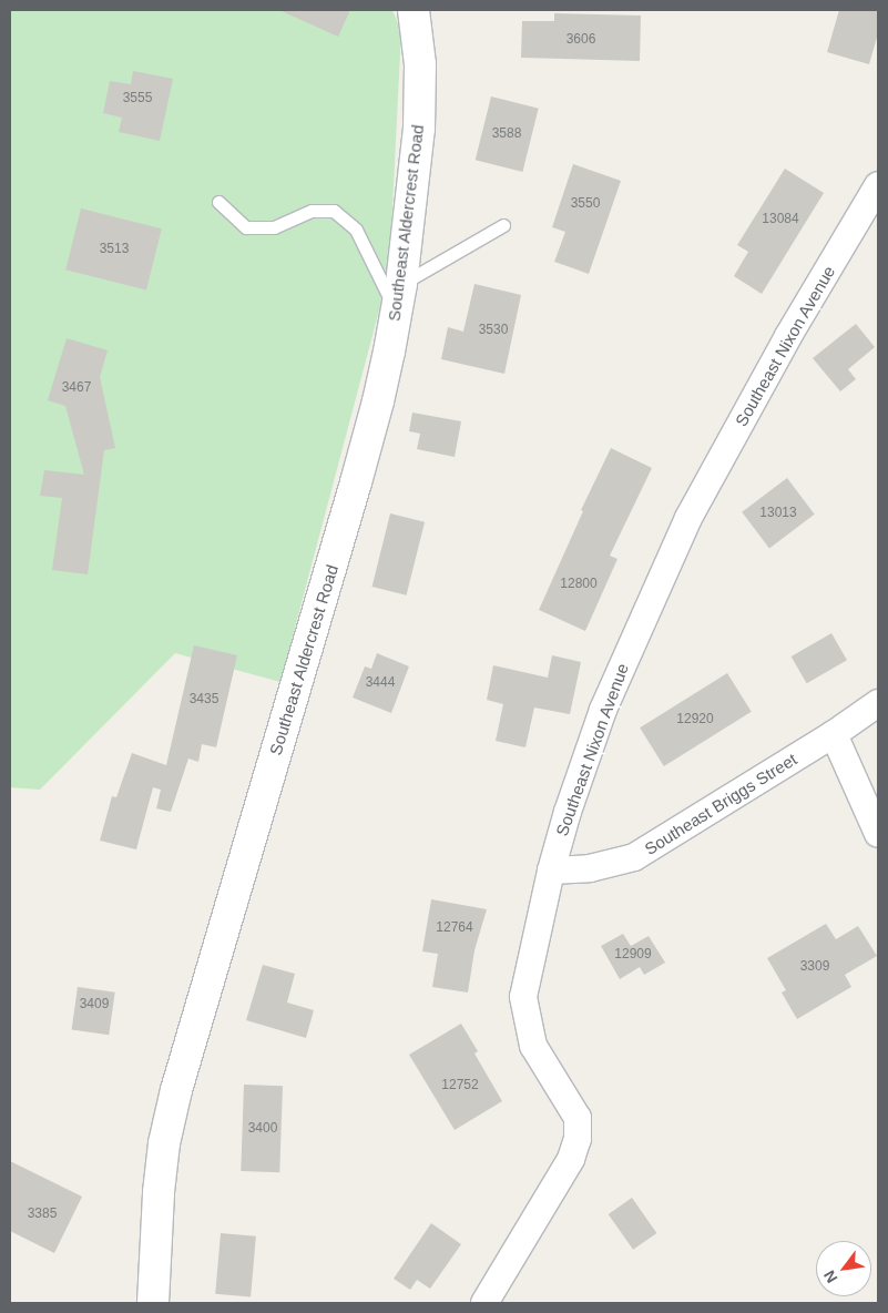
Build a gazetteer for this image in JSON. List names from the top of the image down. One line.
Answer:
{"streets":{"street":["Southeast Aldercrest Road","Southeast Nixon Avenue","Southeast Briggs Street"]},"crossings":[["Southeast Nixon Avenue","Southeast Briggs Street"]],"house_numbers":["3606","3555","3588","3550","13084","3513","3530","3467","13013","12800","3444","3435","12920","12764","12909","3309","3409","12752","3400","3385"],"north":"bottom left"}
